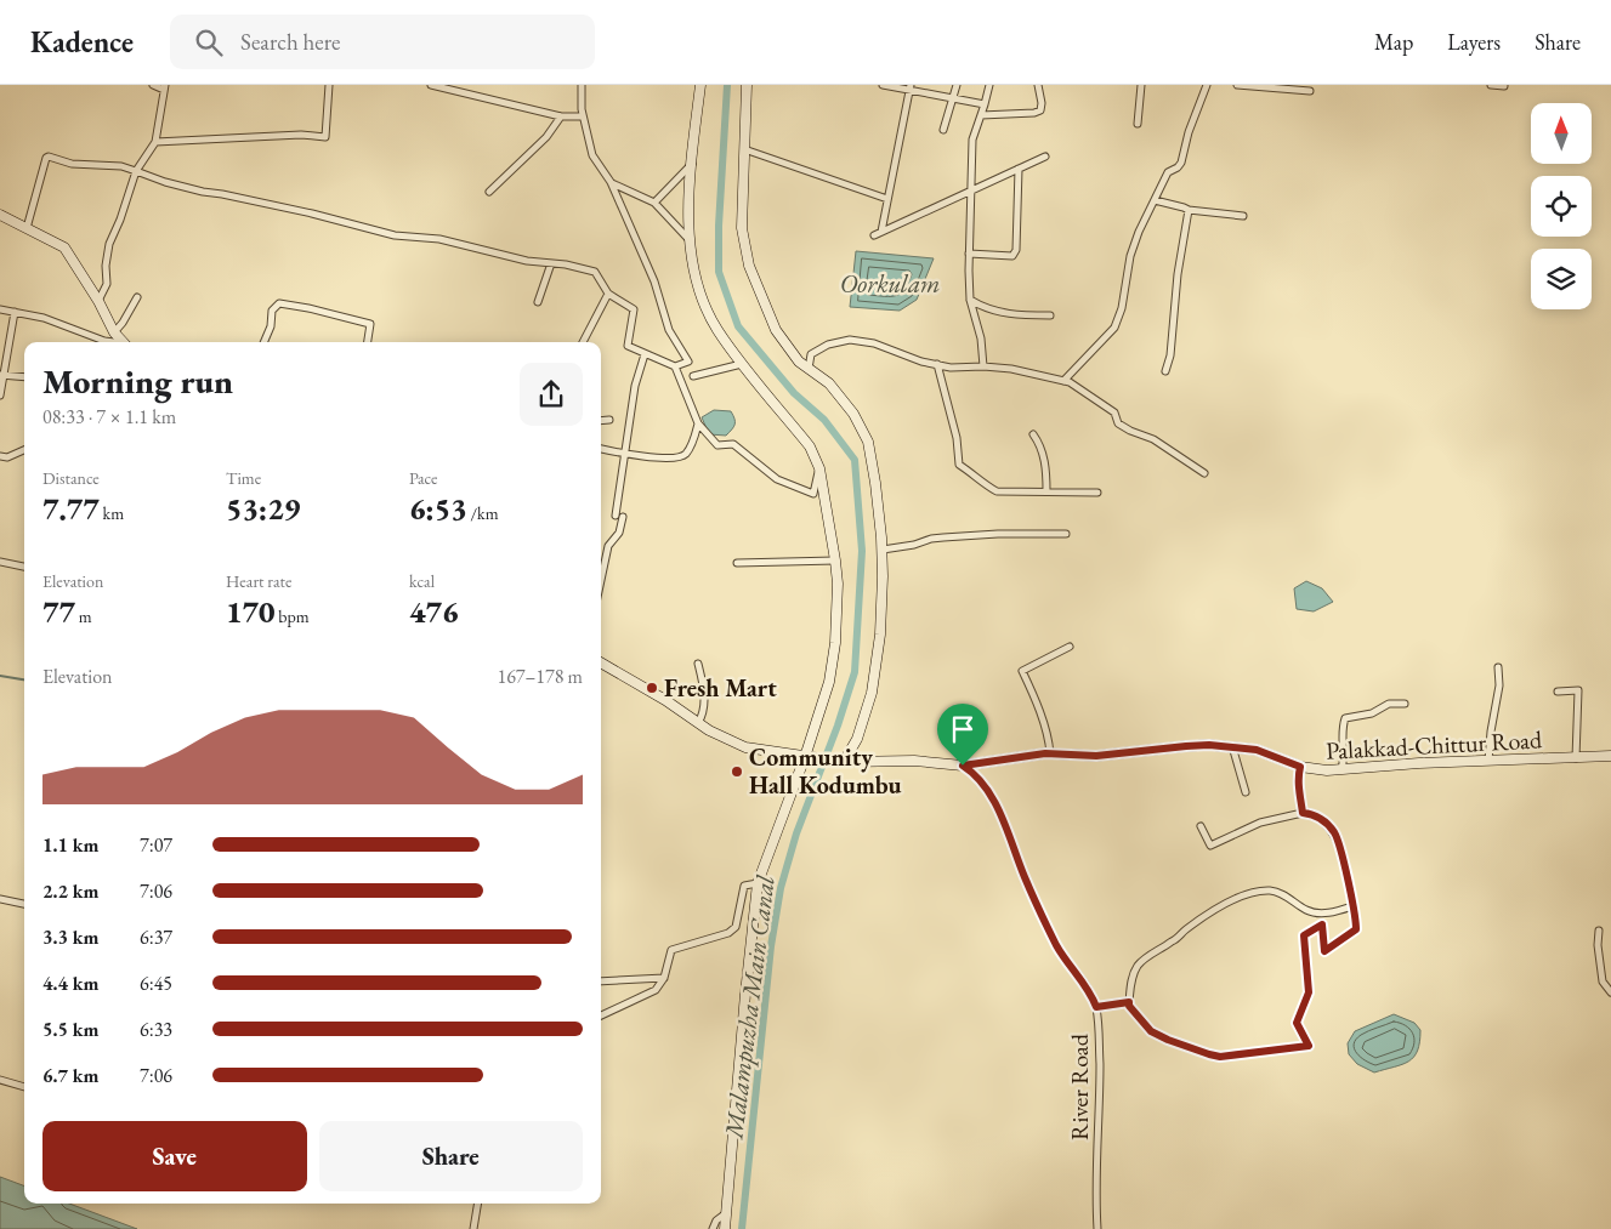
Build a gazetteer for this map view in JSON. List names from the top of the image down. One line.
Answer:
{"streets":{"street":["Palakkad-Chittur Road","River Road"]},"crossings":[["Palakkad-Chittur Road","River Road"]],"water":["Oorkulam","Malampuzha Main Canal"],"places":["Fresh Mart","Community Hall Kodumbu"],"north":"top","page":{"header":"Kadence","search":"Search here","nav":["Map","Layers","Share"],"heading":["Morning run","08:33 · 7 × 1.1 km"],"stats":[["Distance","7.77 km"],["Time","53:29"],["Pace","6:53 /km"],["Elevation","77 m"],["Heart rate","170 bpm"],["kcal","476"]],"chart":["Elevation","167–178 m"],"list":[{"name":"1.1 km","note":"7:07"},{"name":"2.2 km","note":"7:06"},{"name":"3.3 km","note":"6:37"},{"name":"4.4 km","note":"6:45"},{"name":"5.5 km","note":"6:33"},{"name":"6.7 km","note":"7:06"}],"buttons":["Save","Share"]}}
